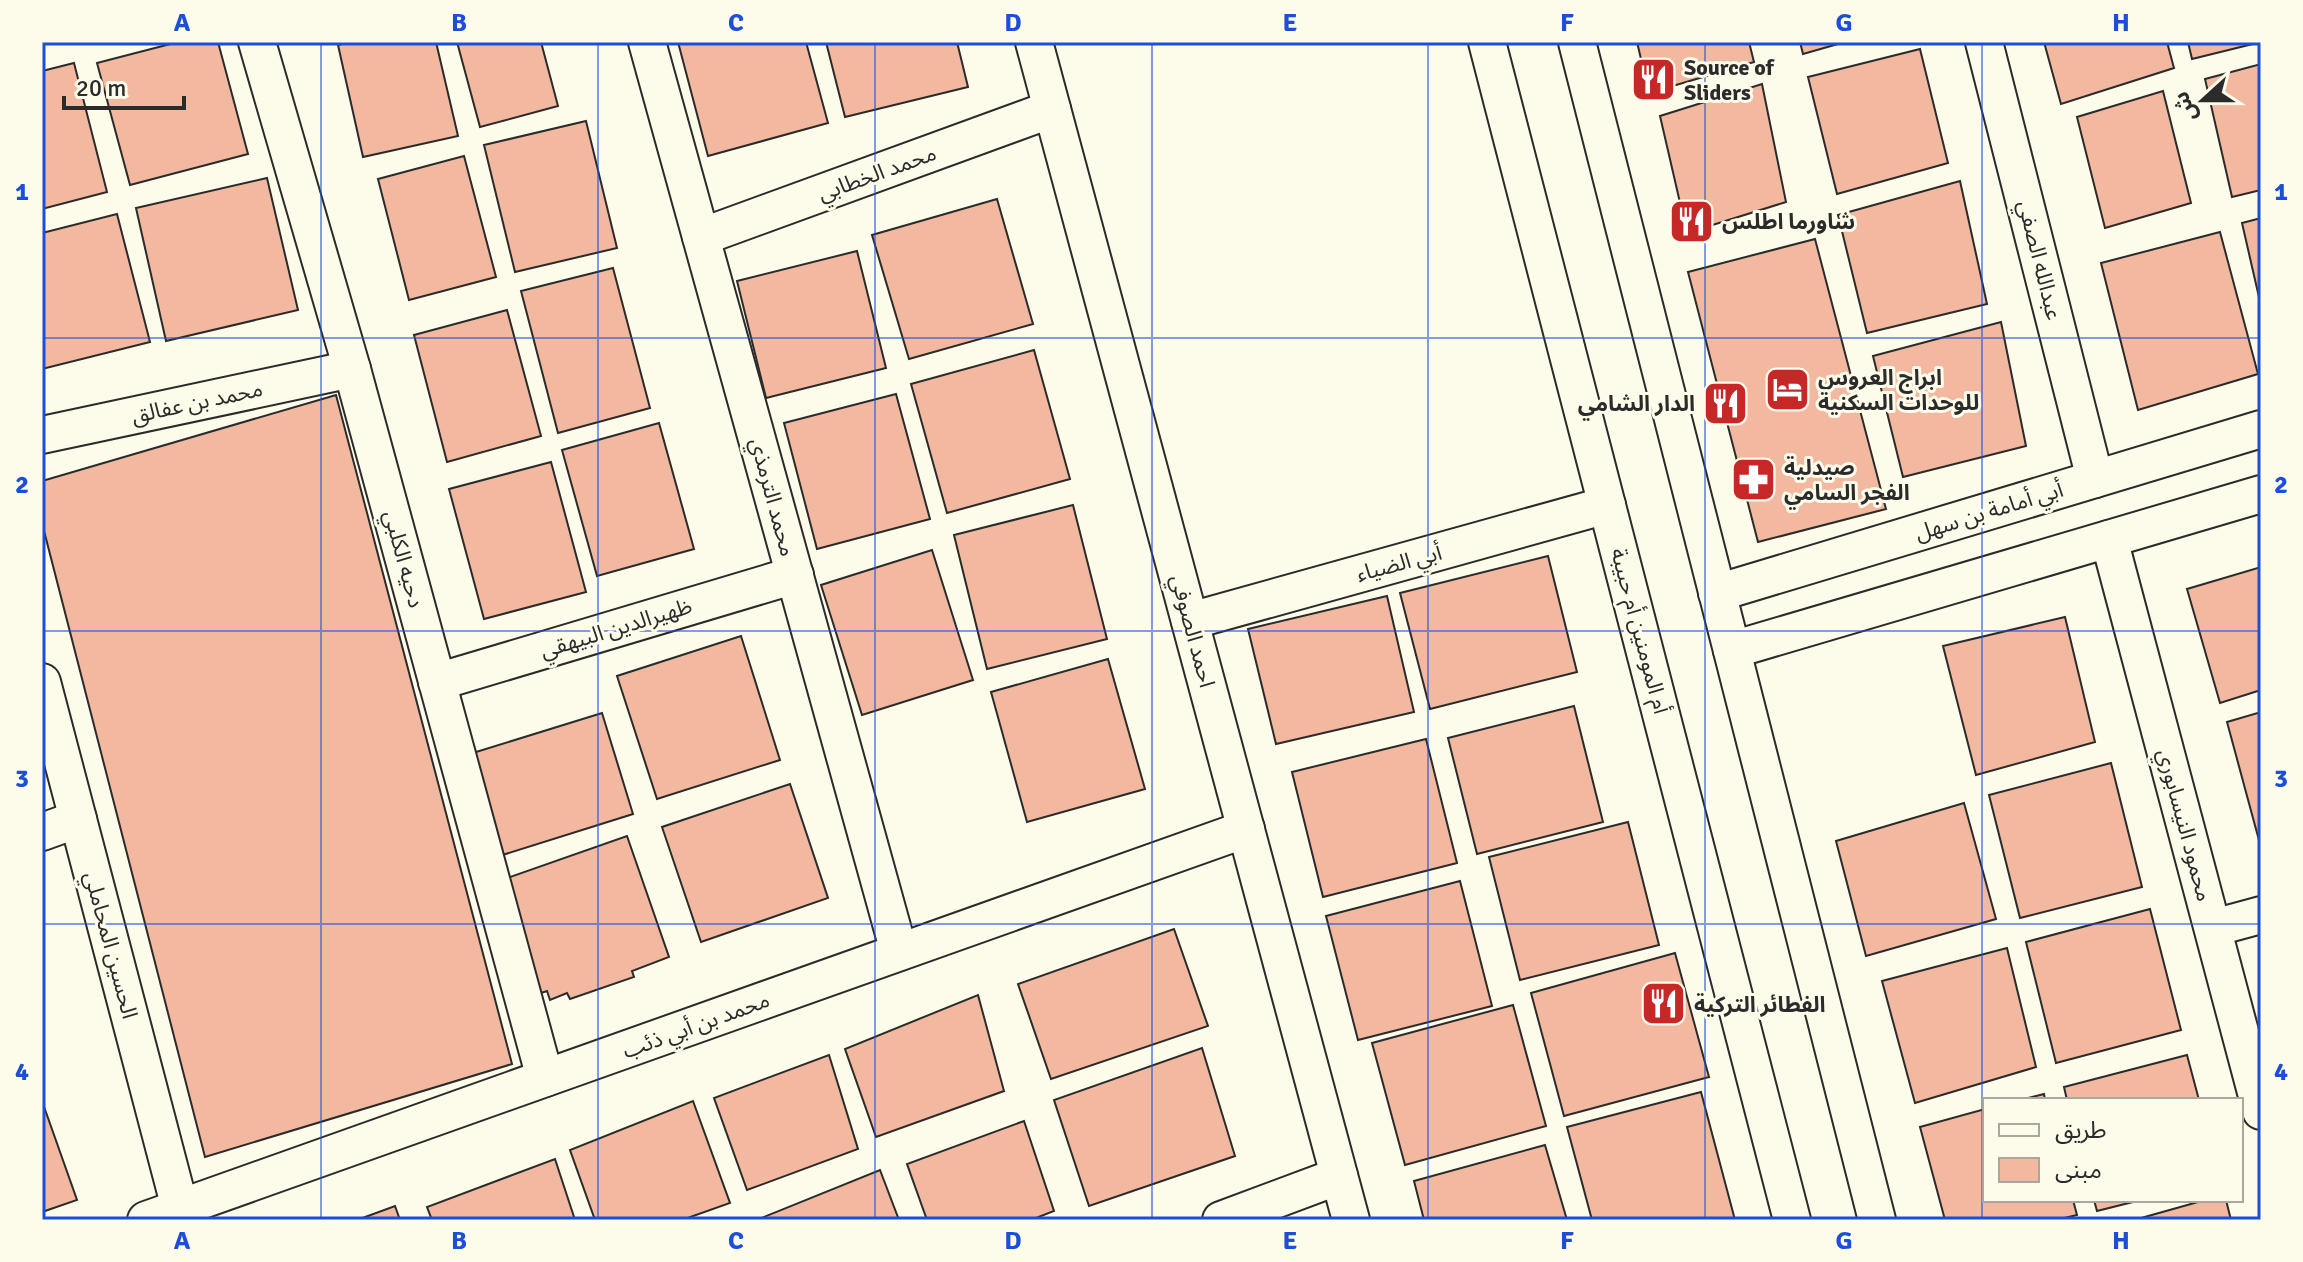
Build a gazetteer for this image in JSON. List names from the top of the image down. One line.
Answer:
{"streets":{"street":["محمد الخطابي","عبدالله الصفي","محمد بن عفالق","محمد الترمذي","أبي أمامة بن سهل","دحيه الكلبي","أبي الضياء","ظهيرالدين البيهقي","احمد الصوفي","أم المومنين أم حبيبة","محمود النيسابوري","الحسين المحاملي","محمد بن أبي ذئب"]},"crossings":[["محمد الخطابي","محمد الترمذي"],["محمد الخطابي","احمد الصوفي"],["عبدالله الصفي","أبي أمامة بن سهل"],["محمد بن عفالق","دحيه الكلبي"],["محمد الترمذي","ظهيرالدين البيهقي"],["محمد الترمذي","محمد بن أبي ذئب"],["دحيه الكلبي","ظهيرالدين البيهقي"],["دحيه الكلبي","محمد بن أبي ذئب"],["أبي الضياء","احمد الصوفي"],["أبي الضياء","أم المومنين أم حبيبة"],["احمد الصوفي","محمد بن أبي ذئب"],["الحسين المحاملي","محمد بن أبي ذئب"]],"places":{"restaurant":["Source of Sliders","شاورما اطلس","الدار الشامي","الفطائر التركية"],"hotel":["ابراج العروس للوحدات السكنية"],"pharmacy":["صيدلية الفجر السامي"]},"legend":["طريق","مبنى"],"scale_bar":"20 m","north":"left","grid":{"columns":["A","B","C","D","E","F","G","H"],"rows":["1","2","3","4"]}}
